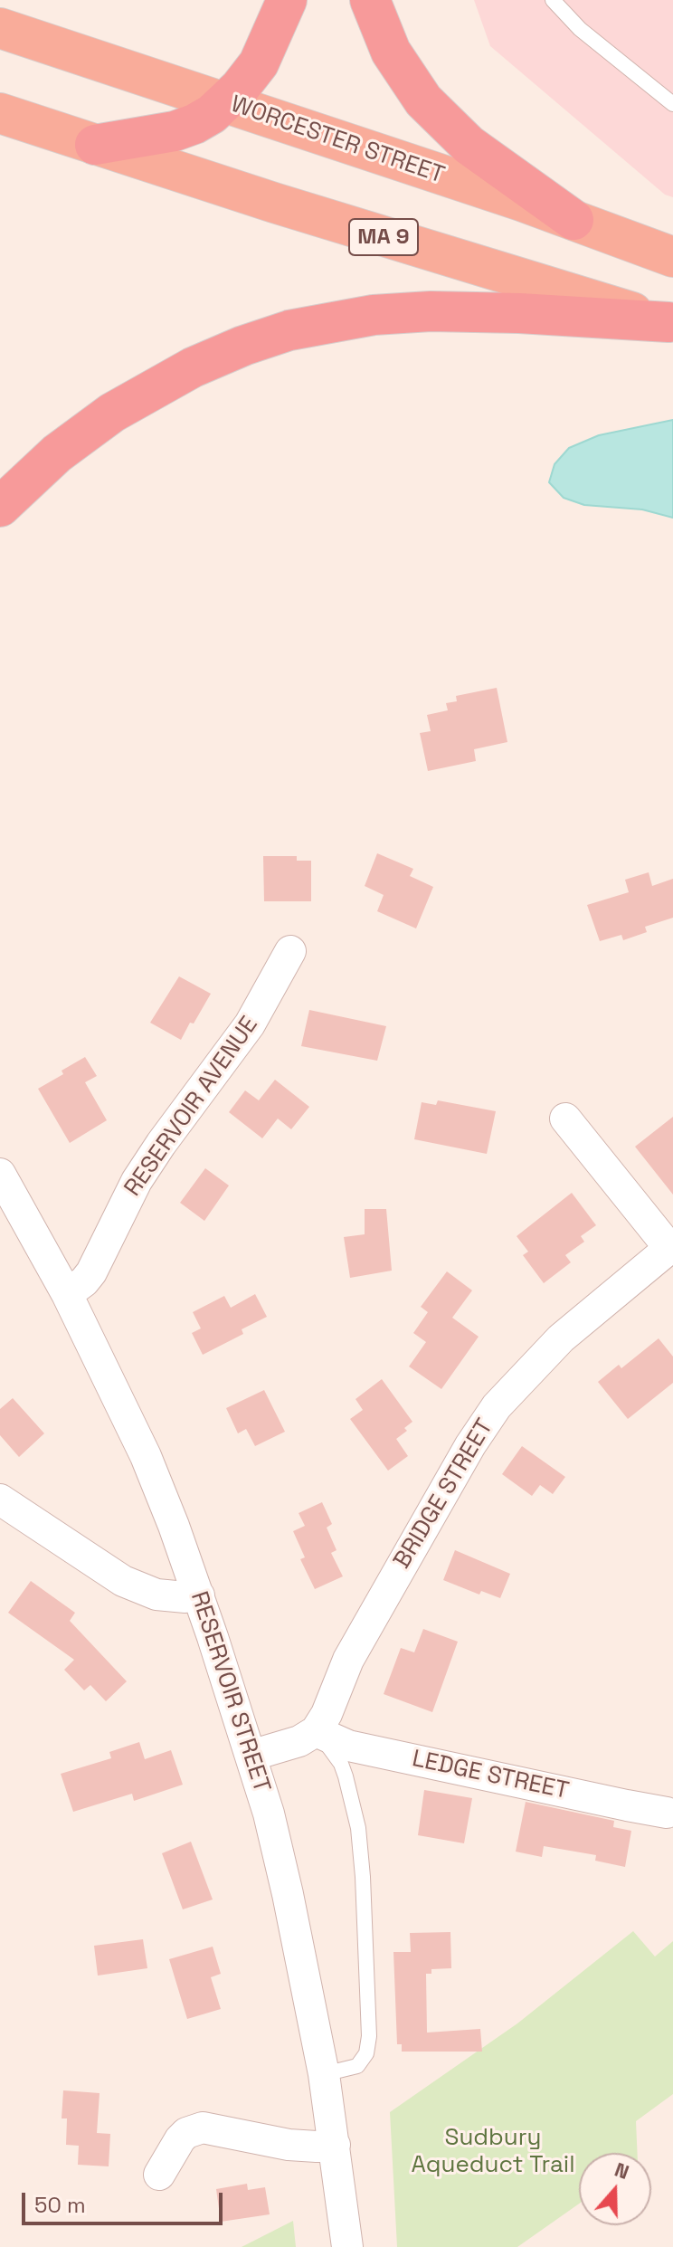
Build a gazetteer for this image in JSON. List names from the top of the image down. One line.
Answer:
{"streets":{"highway":["WORCESTER STREET","MA 9"],"street":["RESERVOIR AVENUE","BRIDGE STREET","RESERVOIR STREET","LEDGE STREET"]},"crossings":[["RESERVOIR AVENUE","RESERVOIR STREET"],["BRIDGE STREET","LEDGE STREET"]],"parks":["Sudbury Aqueduct Trail"],"scale_bar":"50 m","north":"top"}
